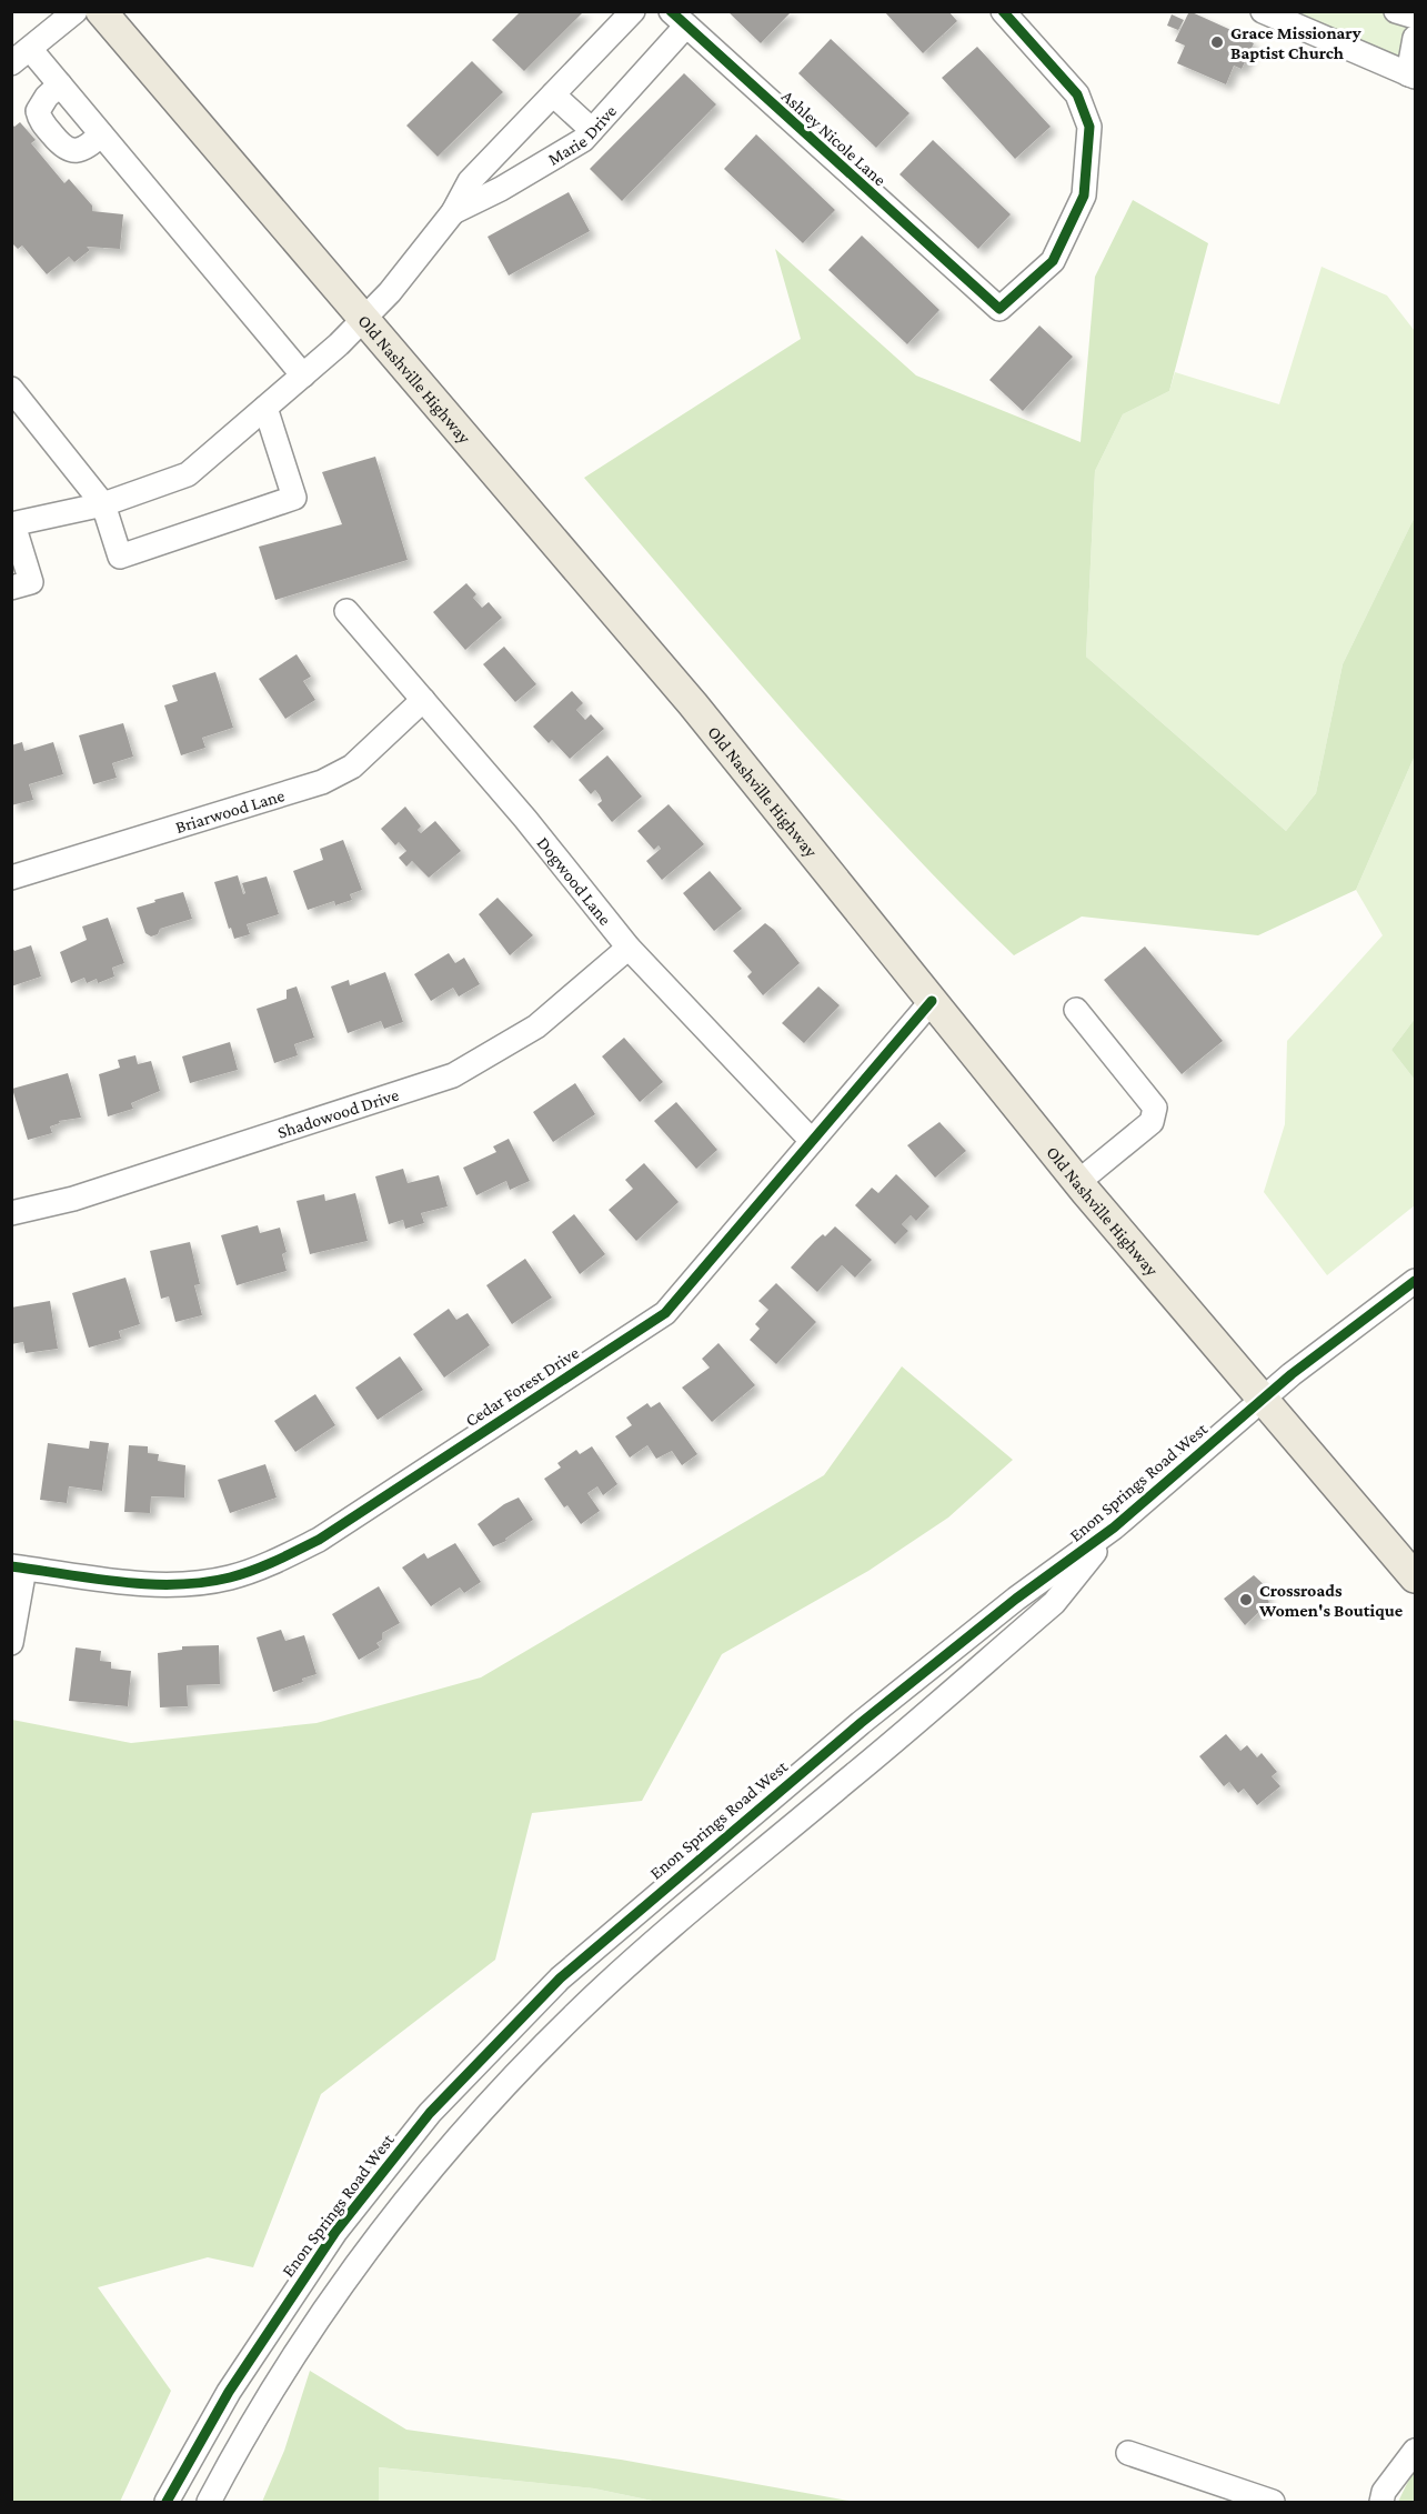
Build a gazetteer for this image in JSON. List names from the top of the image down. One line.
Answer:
{"streets":{"main road":["Old Nashville Highway"],"street":["Marie Drive","Ashley Nicole Lane","Briarwood Lane","Dogwood Lane","Shadowood Drive","Cedar Forest Drive","Enon Springs Road West"]},"crossings":[["Marie Drive","Ashley Nicole Lane"],["Marie Drive","Old Nashville Highway"],["Old Nashville Highway","Cedar Forest Drive"],["Old Nashville Highway","Enon Springs Road West"],["Briarwood Lane","Dogwood Lane"],["Dogwood Lane","Shadowood Drive"],["Dogwood Lane","Cedar Forest Drive"]],"places":["Grace Missionary Baptist Church","Crossroads Women's Boutique"]}
